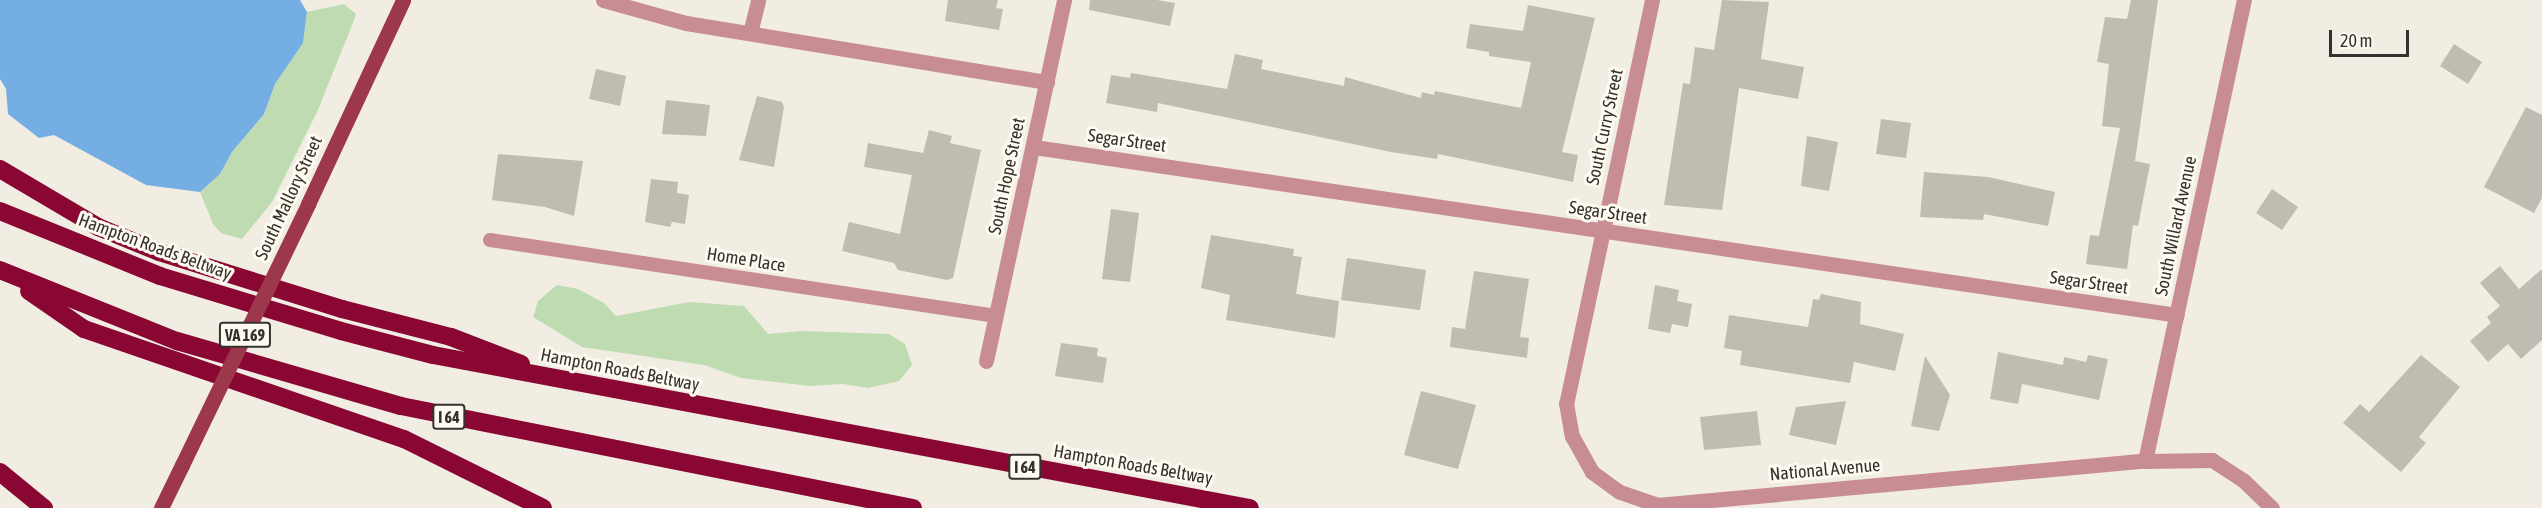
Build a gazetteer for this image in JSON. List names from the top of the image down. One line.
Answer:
{"streets":{"highway":["Hampton Roads Beltway","I 64"],"main road":["South Mallory Street","VA 169"],"street":["South Curry Street","Segar Street","South Hope Street","South Willard Avenue","National Avenue"],"lane":["Home Place"]},"crossings":[["South Curry Street","Segar Street"],["South Curry Street","National Avenue"],["Segar Street","South Hope Street"],["Segar Street","South Willard Avenue"],["South Hope Street","Home Place"],["South Willard Avenue","National Avenue"]],"scale_bar":"20 m"}
